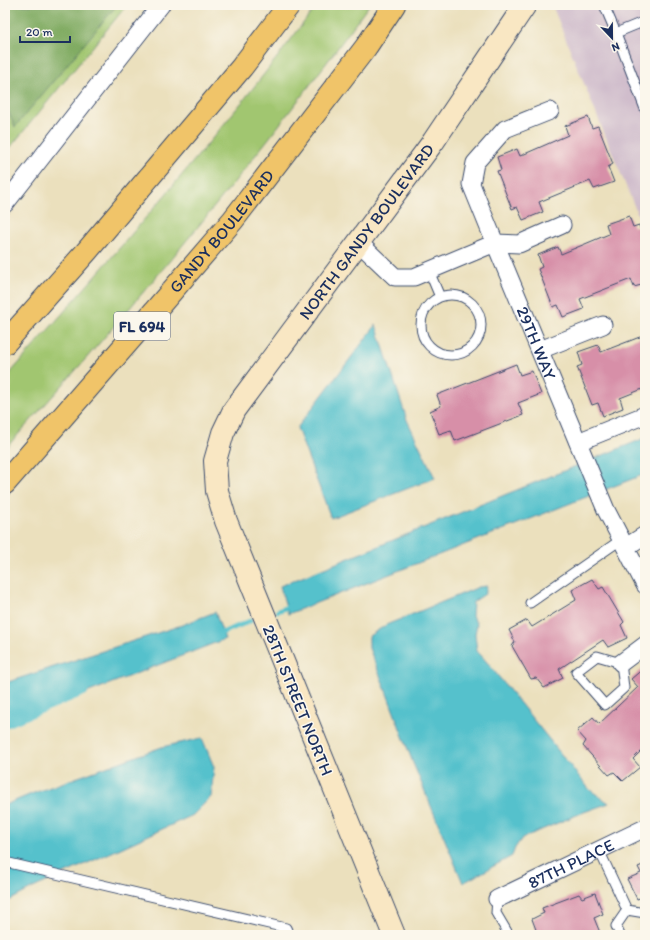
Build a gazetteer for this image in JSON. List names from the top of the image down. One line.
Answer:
{"streets":{"highway":["GANDY BOULEVARD","FL 694"],"street":["NORTH GANDY BOULEVARD","29TH WAY","28TH STREET NORTH","87TH PLACE"]},"crossings":[["NORTH GANDY BOULEVARD","28TH STREET NORTH"]],"scale_bar":"20 m","north":"bottom"}
